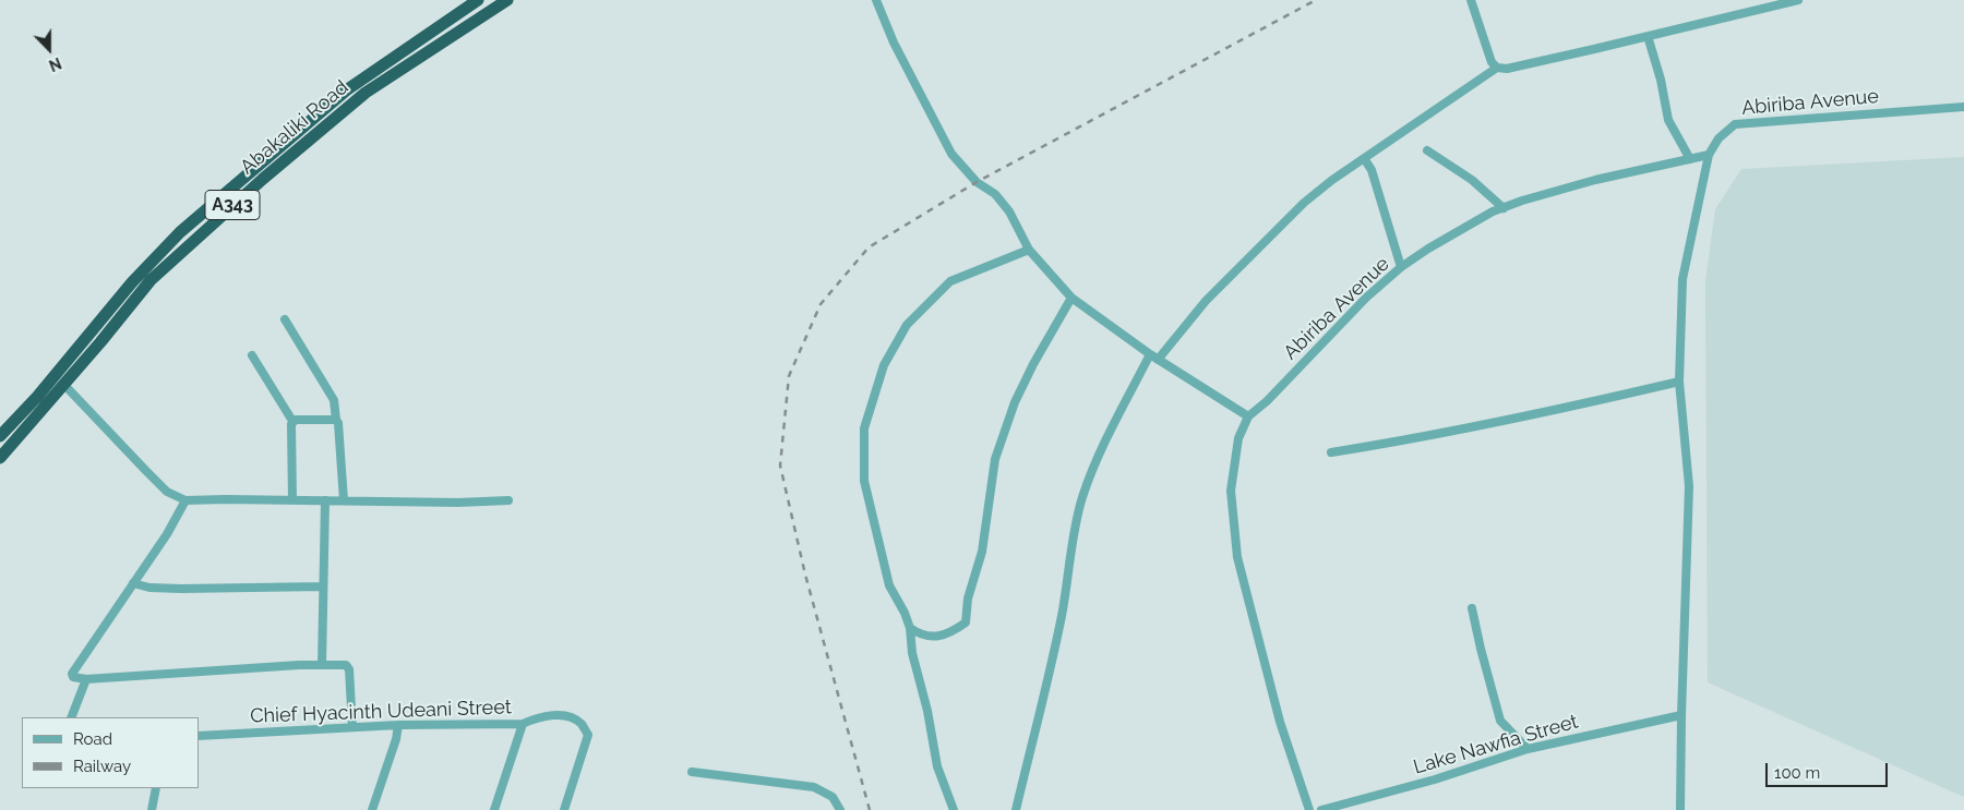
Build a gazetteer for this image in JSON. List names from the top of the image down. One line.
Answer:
{"streets":{"highway":["Abakaliki Road","A343"],"street":["Abiriba Avenue","Chief Hyacinth Udeani Street","Lake Nawfia Street"]},"legend":["Road","Railway"],"scale_bar":"100 m","north":"bottom"}
